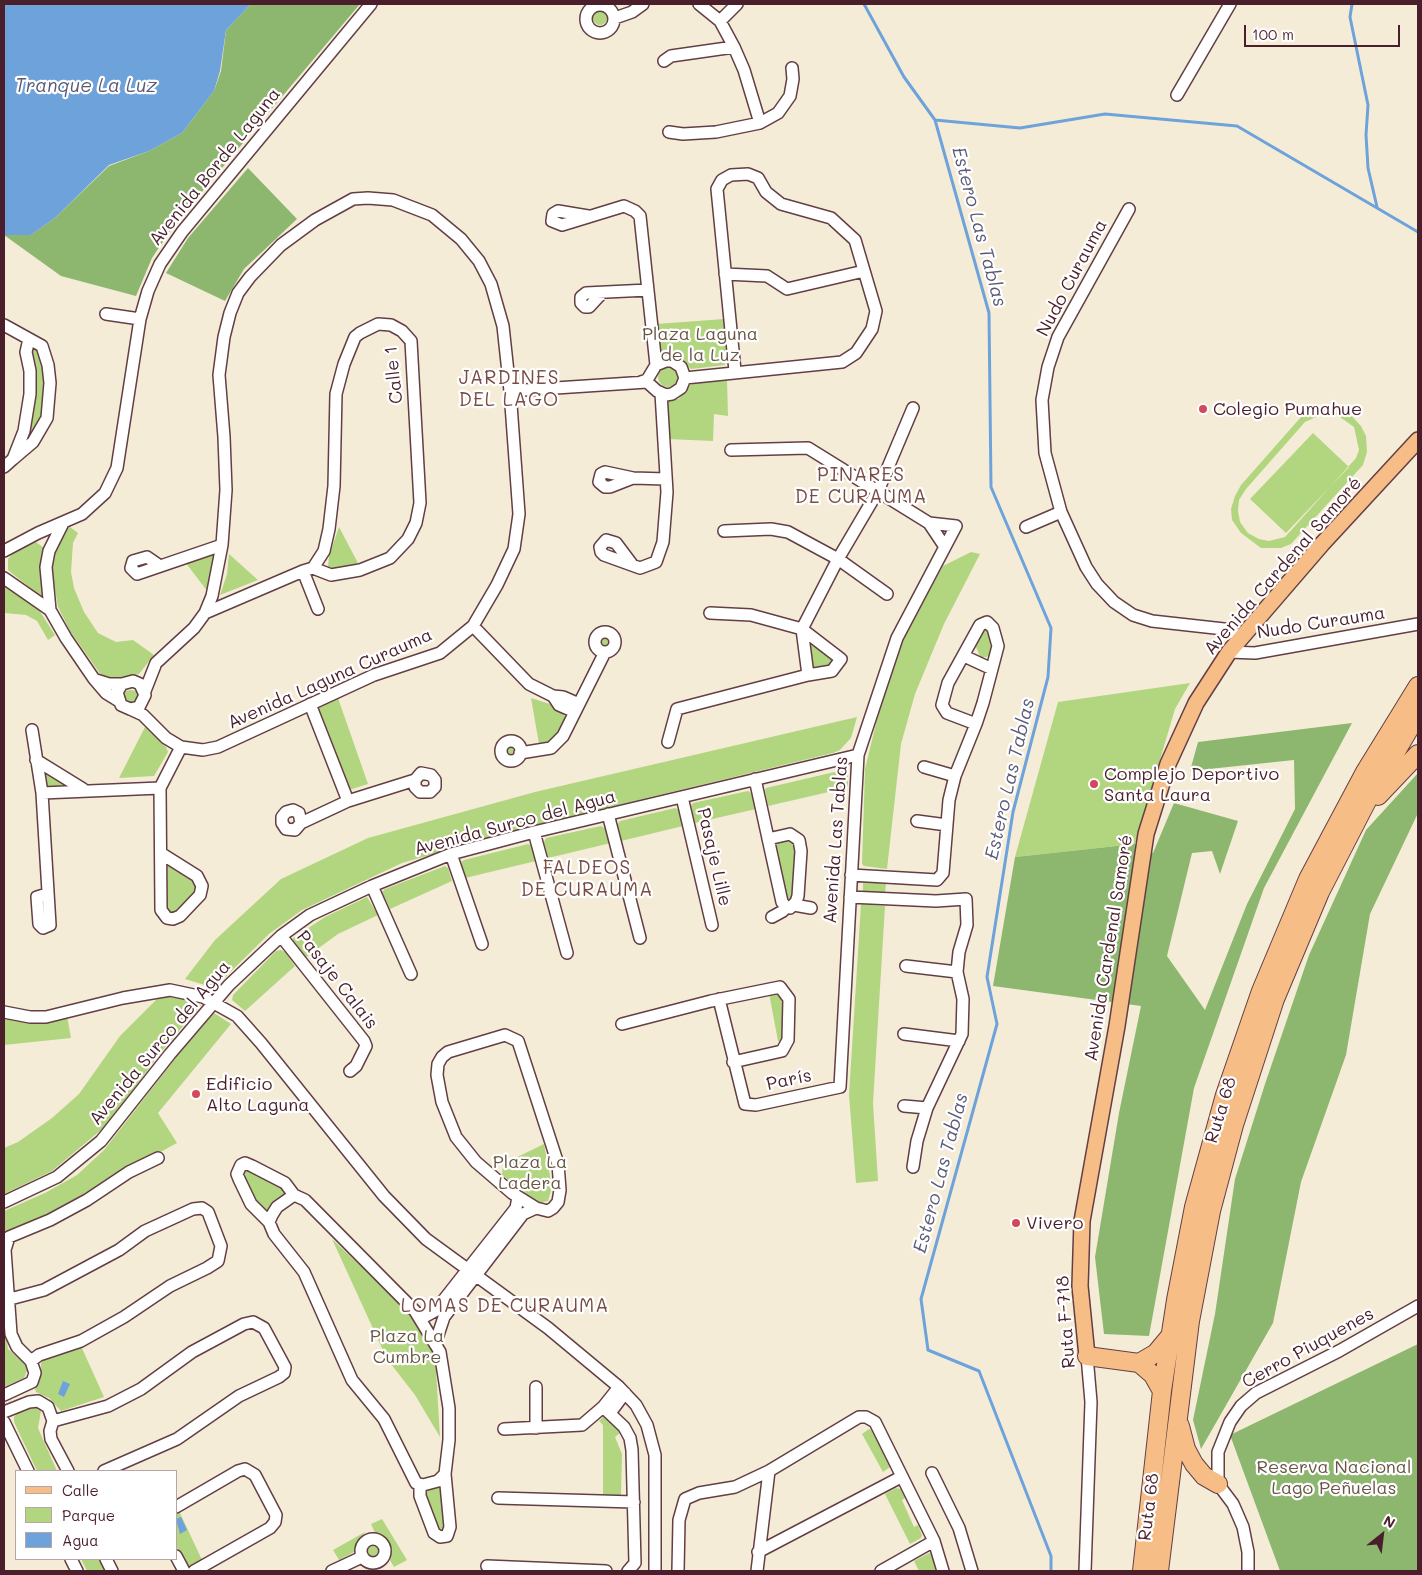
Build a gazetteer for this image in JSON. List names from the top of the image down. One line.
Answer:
{"streets":{"highway":["Ruta 68"],"main road":["Avenida Cardenal Samoré","Ruta F-718"],"street":["Avenida Borde Laguna","Nudo Curauma","Calle 1","Avenida Laguna Curauma","Avenida Surco del Agua","Avenida Las Tablas","Pasaje Lille","Pasaje Calais","París","Cerro Piuquenes"]},"crossings":[["Avenida Borde Laguna","Avenida Laguna Curauma"],["Nudo Curauma","Avenida Cardenal Samoré"],["Avenida Cardenal Samoré","Ruta F-718"],["Avenida Surco del Agua","Avenida Las Tablas"],["Avenida Surco del Agua","Pasaje Lille"],["Avenida Surco del Agua","Pasaje Calais"],["Avenida Las Tablas","París"]],"districts":["JARDINES DEL LAGO","PINARES DE CURAUMA","FALDEOS DE CURAUMA","LOMAS DE CURAUMA"],"water":["Tranque La Luz","Estero Las Tablas"],"parks":["Plaza Laguna de la Luz","Plaza La Ladera","Plaza La Cumbre","Reserva Nacional Lago Peñuelas"],"places":["Colegio Pumahue","Complejo Deportivo Santa Laura","Edificio Alto Laguna","Vivero"],"legend":["Calle","Parque","Agua"],"scale_bar":"100 m","north":"top right"}
